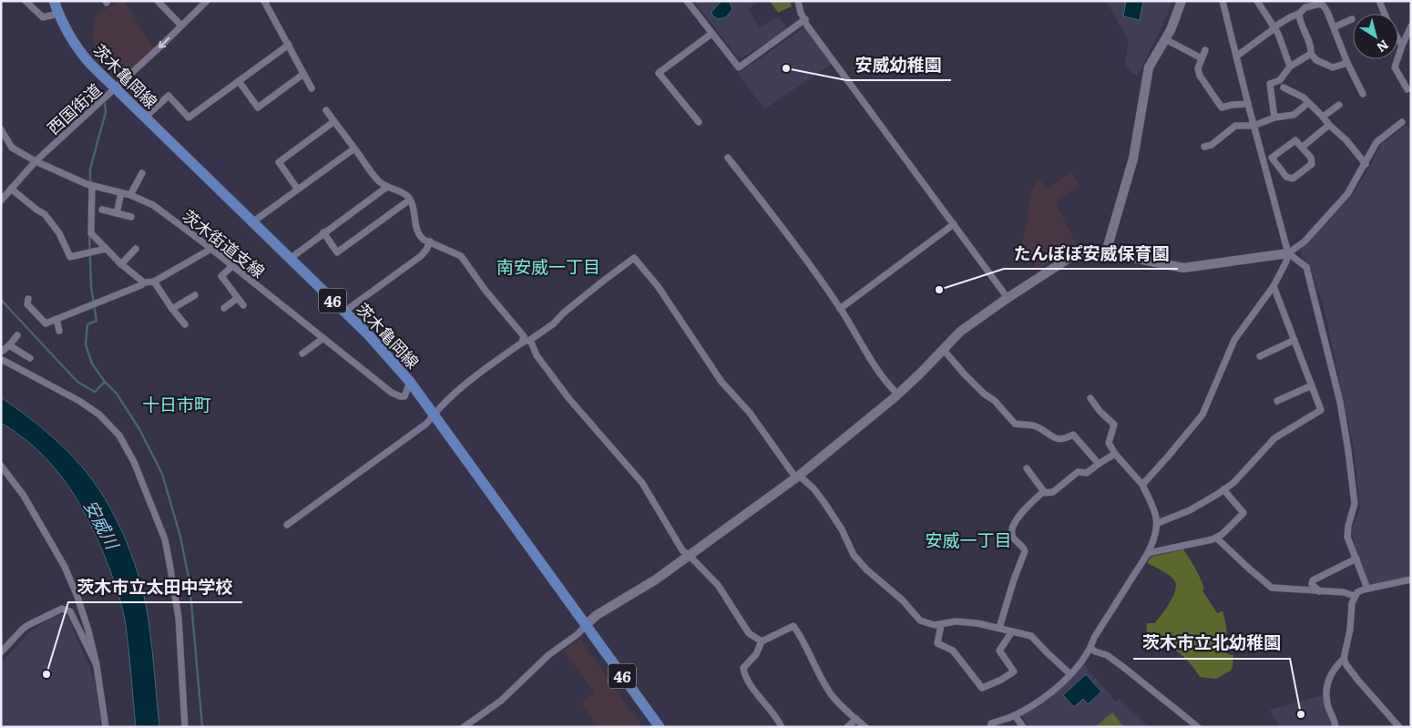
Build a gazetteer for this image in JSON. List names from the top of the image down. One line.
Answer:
{"streets":{"main road":["茨木亀岡線","46"],"street":["西国街道","茨木街道支線"]},"crossings":[["茨木亀岡線","西国街道"],["茨木亀岡線","茨木街道支線"],["西国街道","茨木街道支線"]],"districts":["南安威一丁目","十日市町","安威一丁目"],"water":["安威川"],"places":["安威幼稚園","たんぽぽ安威保育園","茨木市立太田中学校","茨木市立北幼稚園"],"north":"bottom right"}
